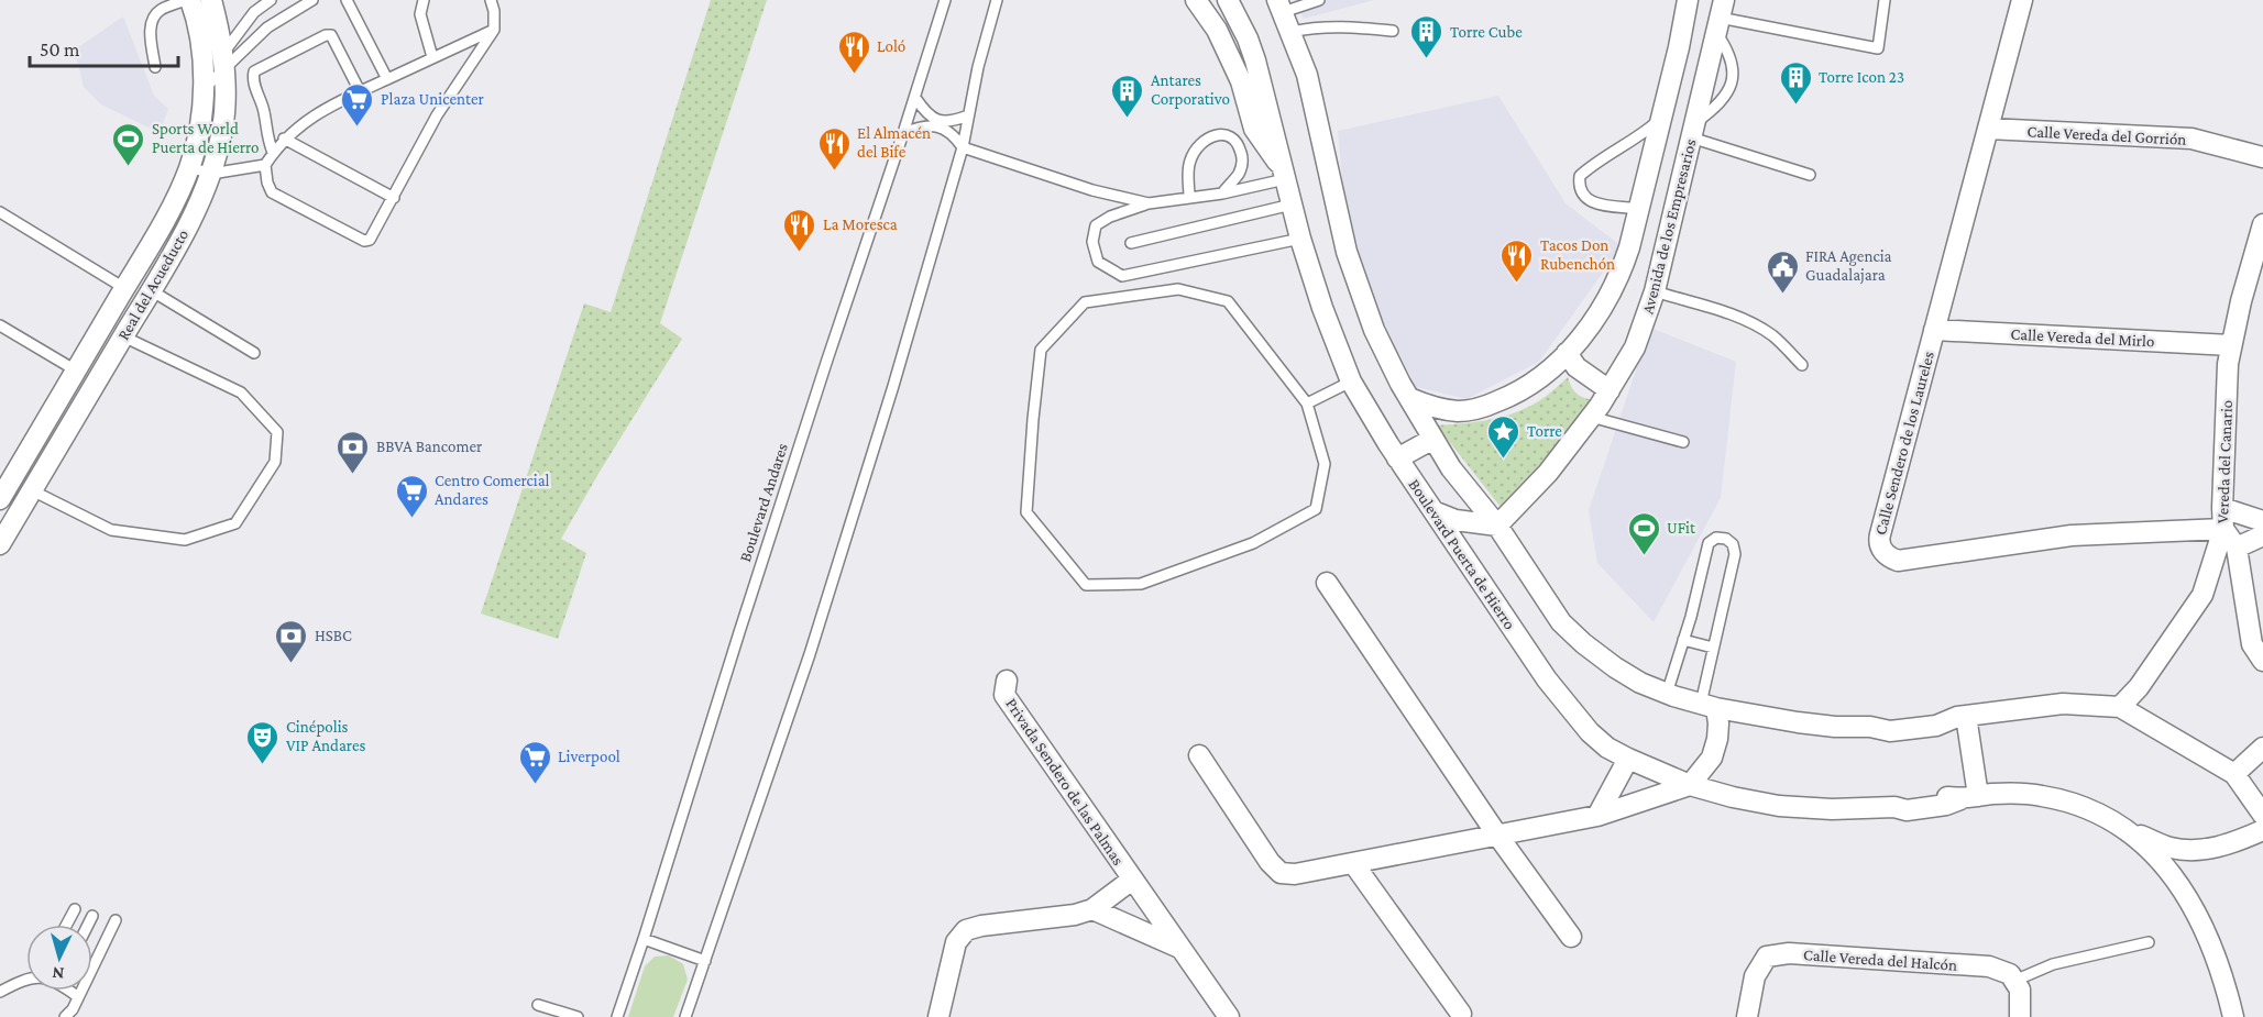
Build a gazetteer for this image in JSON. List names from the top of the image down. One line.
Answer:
{"streets":{"street":["Calle Vereda del Gorrión","Avenida de los Empresarios","Real del Acueducto","Calle Vereda del Mirlo","Calle Sendero de los Laureles","Vereda del Canario","Boulevard Puerta de Hierro","Privada Sendero de las Palmas","Calle Vereda del Halcón"],"lane":["Boulevard Andares"]},"crossings":[["Calle Vereda del Gorrión","Calle Sendero de los Laureles"],["Calle Vereda del Mirlo","Calle Sendero de los Laureles"],["Calle Vereda del Mirlo","Vereda del Canario"],["Calle Sendero de los Laureles","Vereda del Canario"]],"places":{"building":["Torre Cube","Torre Icon 23","Antares Corporativo"],"restaurant":["Loló","El Almacén del Bife","La Moresca","Tacos Don Rubenchón"],"supermarket":["Plaza Unicenter","Centro Comercial Andares","Liverpool"],"sports":["Sports World Puerta de Hierro","UFit"],"public building":["FIRA Agencia Guadalajara"],"place":["Torre"],"bank":["BBVA Bancomer","HSBC"],"theatre":["Cinépolis VIP Andares"]},"scale_bar":"50 m","north":"bottom"}
